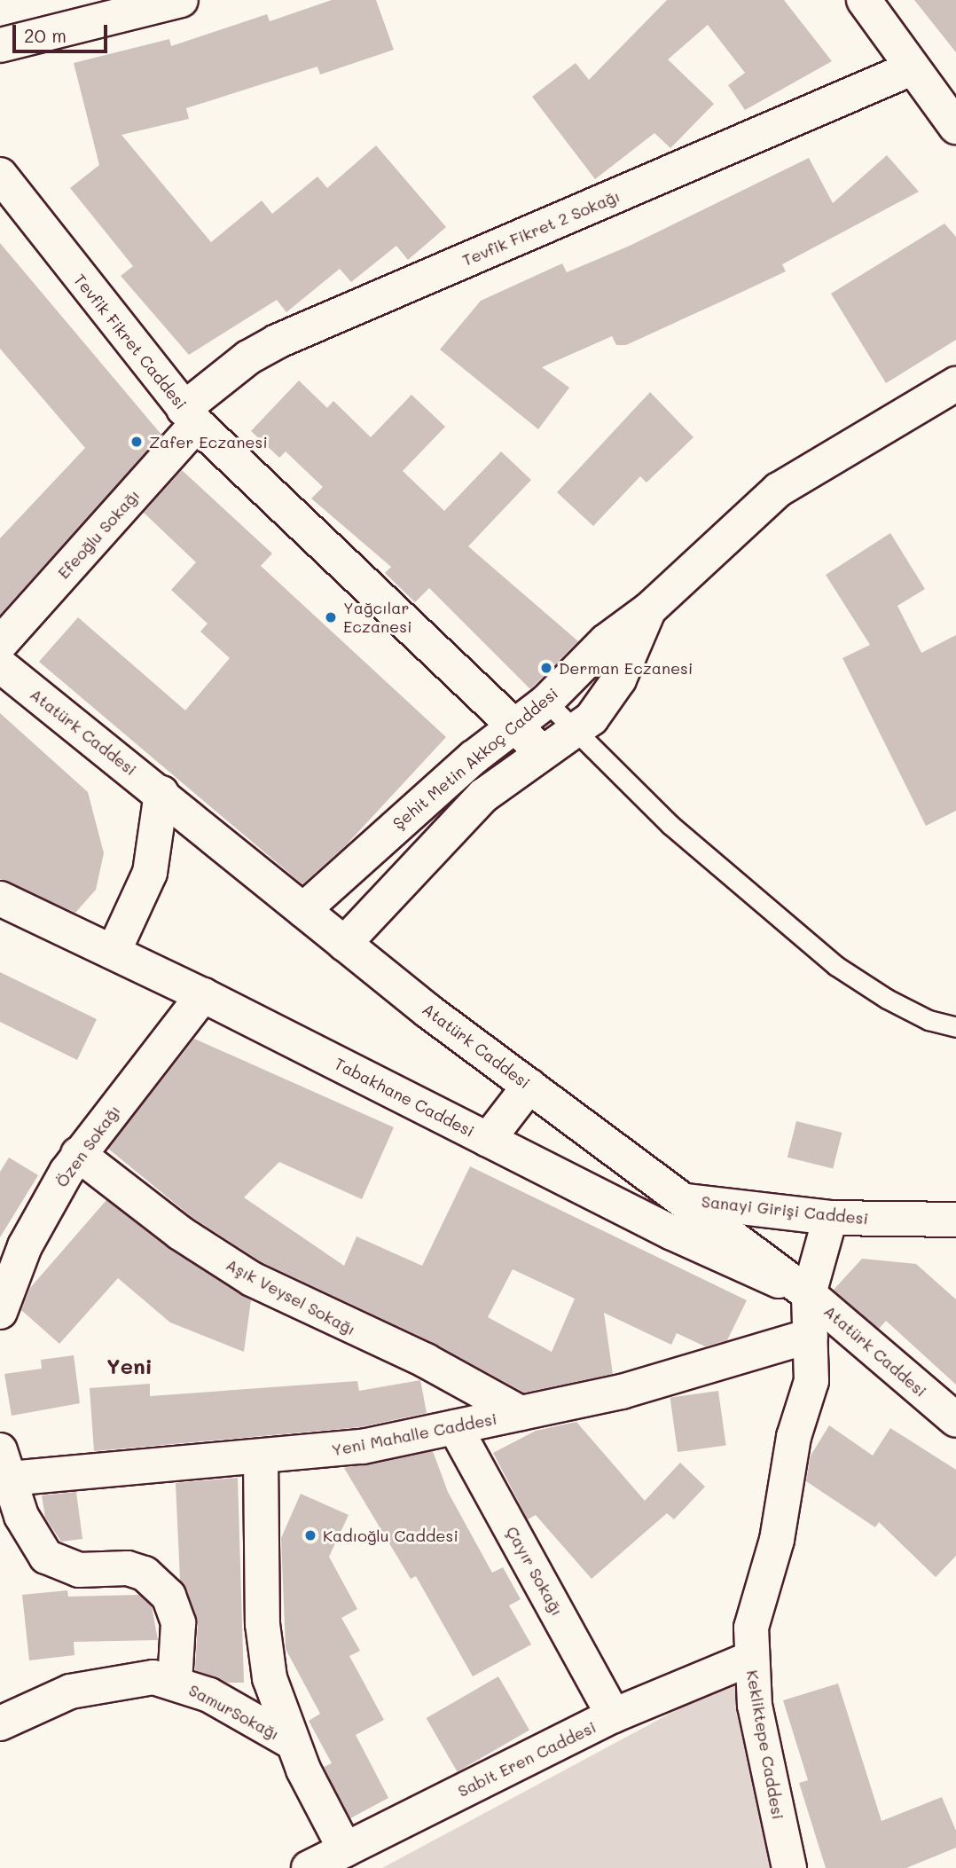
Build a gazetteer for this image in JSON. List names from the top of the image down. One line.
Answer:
{"streets":{"street":["Tevfik Fikret 2 Sokağı","Tevfik Fikret Caddesi","Efeoğlu Sokağı","Atatürk Caddesi","Şehit Metin Akkoç Caddesi","Tabakhane Caddesi","Özen Sokağı","Sanayi Girişi Caddesi","Aşık Veysel Sokağı","Yeni Mahalle Caddesi","Çayır Sokağı","SamurSokağı","Kekliktepe Caddesi","Sabit Eren Caddesi"]},"crossings":[["Tevfik Fikret 2 Sokağı","Tevfik Fikret Caddesi"],["Tevfik Fikret 2 Sokağı","Efeoğlu Sokağı"],["Tevfik Fikret Caddesi","Efeoğlu Sokağı"],["Tevfik Fikret Caddesi","Şehit Metin Akkoç Caddesi"],["Atatürk Caddesi","Şehit Metin Akkoç Caddesi"],["Atatürk Caddesi","Tabakhane Caddesi"],["Atatürk Caddesi","Sanayi Girişi Caddesi"],["Atatürk Caddesi","Kekliktepe Caddesi"],["Tabakhane Caddesi","Özen Sokağı"],["Tabakhane Caddesi","Kekliktepe Caddesi"],["Özen Sokağı","Aşık Veysel Sokağı"],["Sanayi Girişi Caddesi","Kekliktepe Caddesi"],["Aşık Veysel Sokağı","Yeni Mahalle Caddesi"],["Yeni Mahalle Caddesi","Çayır Sokağı"],["Yeni Mahalle Caddesi","SamurSokağı"],["Yeni Mahalle Caddesi","Kekliktepe Caddesi"],["Çayır Sokağı","Sabit Eren Caddesi"],["SamurSokağı","Sabit Eren Caddesi"],["Kekliktepe Caddesi","Sabit Eren Caddesi"]],"districts":["Yeni"],"places":["Zafer Eczanesi","Yağcılar Eczanesi","Derman Eczanesi","Kadıoğlu Caddesi"],"scale_bar":"20 m"}
